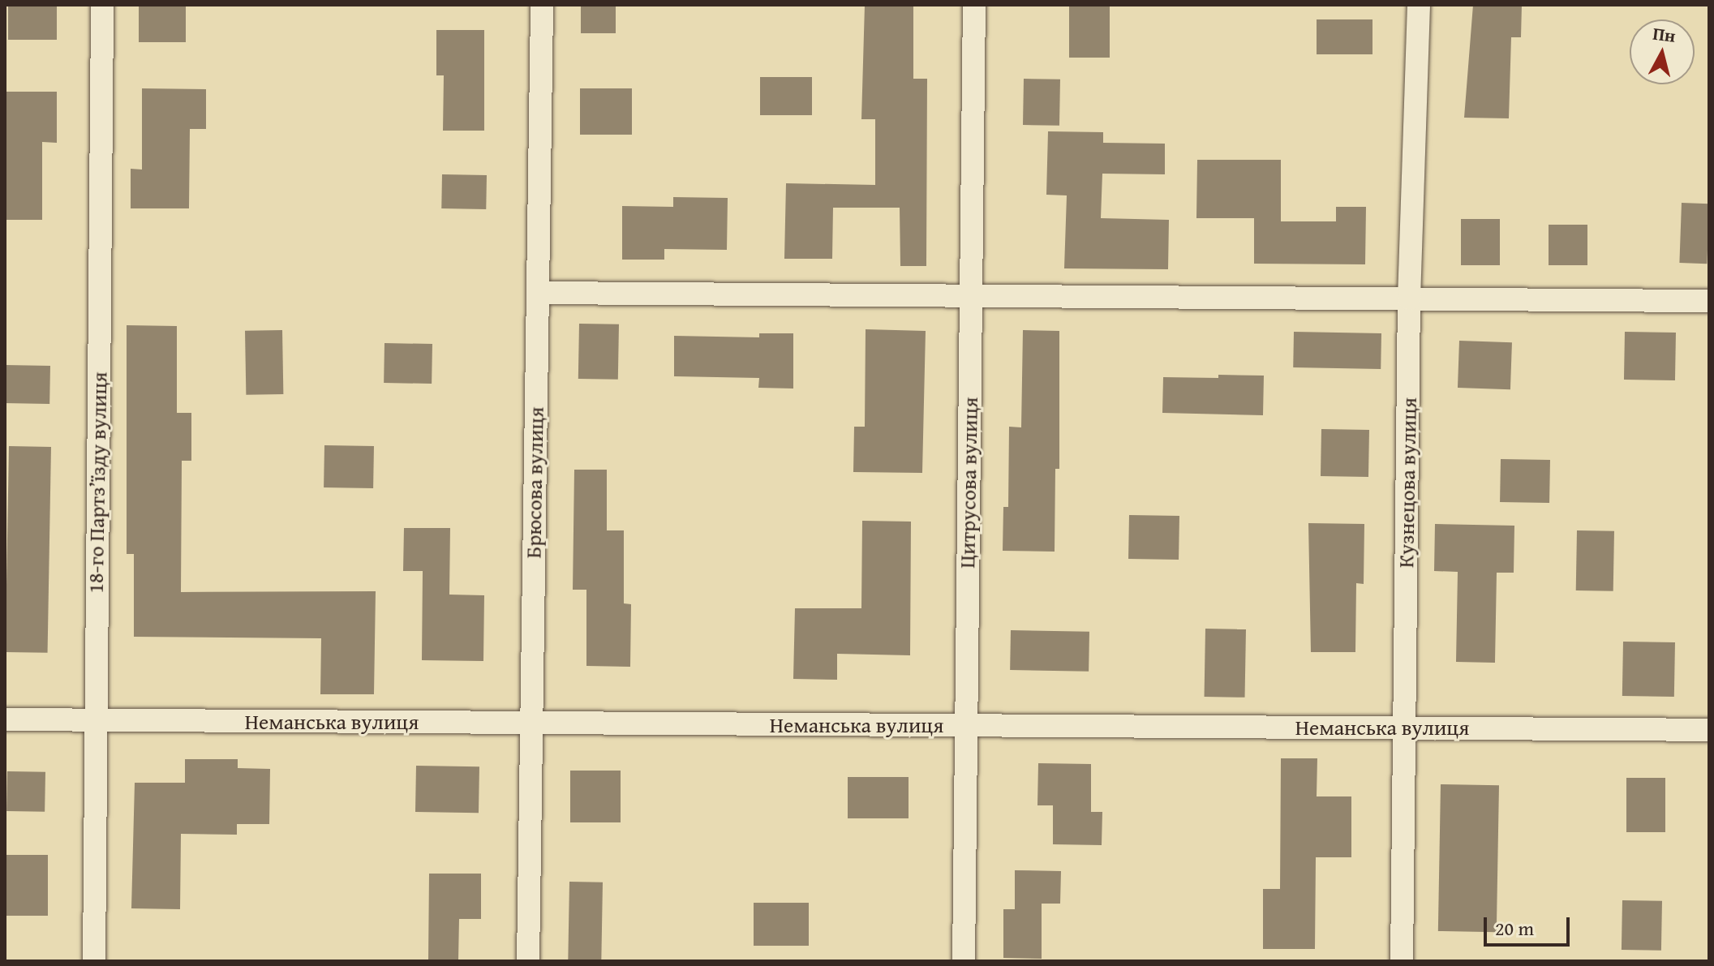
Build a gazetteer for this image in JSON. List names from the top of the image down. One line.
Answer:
{"streets":{"street":["18-го Партз’їзду вулиця","Брюсова вулиця","Цитрусова вулиця","Кузнецова вулиця","Неманська вулиця"]},"crossings":[["18-го Партз’їзду вулиця","Неманська вулиця"],["Брюсова вулиця","Неманська вулиця"],["Цитрусова вулиця","Неманська вулиця"],["Кузнецова вулиця","Неманська вулиця"]],"scale_bar":"20 m","north":"top"}
